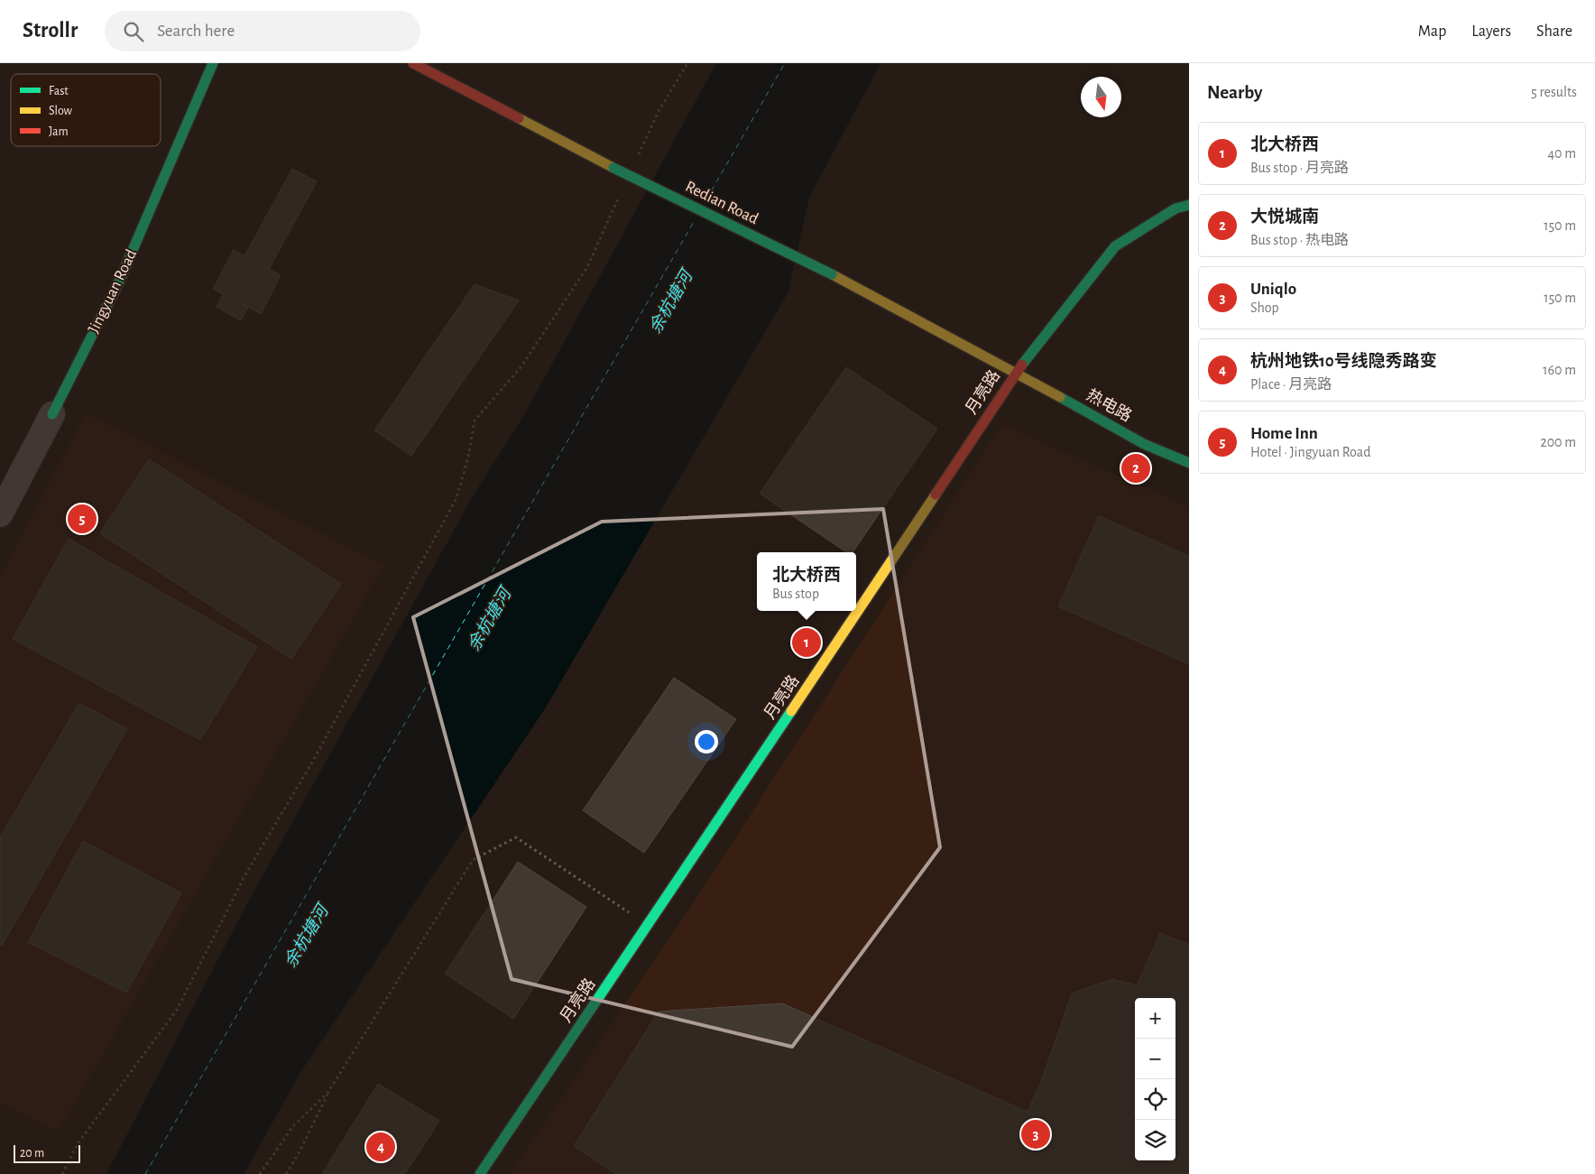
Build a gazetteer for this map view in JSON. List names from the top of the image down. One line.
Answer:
{"streets":{"street":["Redian Road","Jingyuan Road","月亮路","热电路"]},"crossings":[["Redian Road","月亮路"],["Redian Road","热电路"],["月亮路","热电路"]],"water":["余杭塘河"],"legend":["Fast","Slow","Jam"],"scale_bar":"20 m","north":"bottom","page":{"header":"Strollr","search":"Search here","nav":["Map","Layers","Share"],"heading":["Nearby","5 results"],"list":[{"mark":"1","name":"北大桥西","note":"Bus stop · 月亮路","value":"40 m"},{"mark":"2","name":"大悦城南","note":"Bus stop · 热电路","value":"150 m"},{"mark":"3","name":"Uniqlo","note":"Shop","value":"150 m"},{"mark":"4","name":"杭州地铁10号线隐秀路变","note":"Place · 月亮路","value":"160 m"},{"mark":"5","name":"Home Inn","note":"Hotel · Jingyuan Road","value":"200 m"}],"pins":["2","5","1","3","4"],"popup":["北大桥西","Bus stop"],"map_buttons":["+","−"],"scale":"20 m"}}
